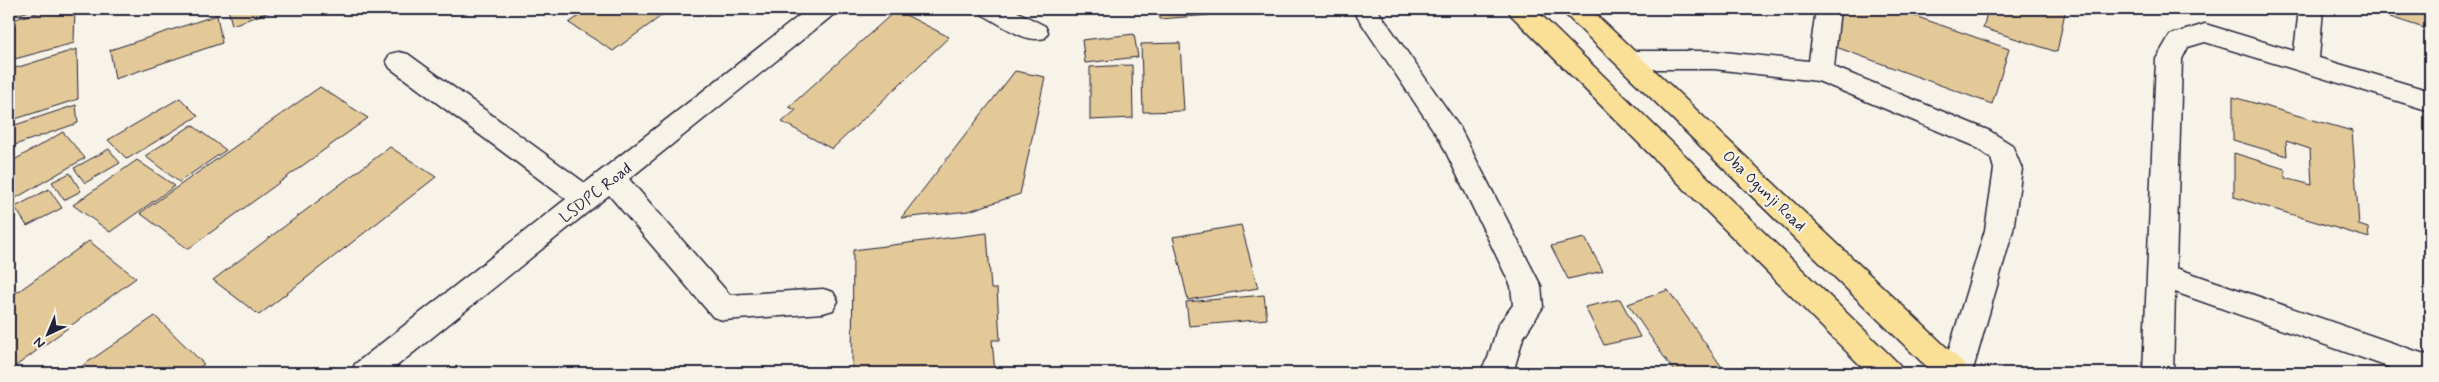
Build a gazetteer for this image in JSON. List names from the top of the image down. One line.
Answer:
{"streets":{"main road":["Oba Ogunji Road"],"street":["LSDPC Road"]},"north":"bottom left"}
